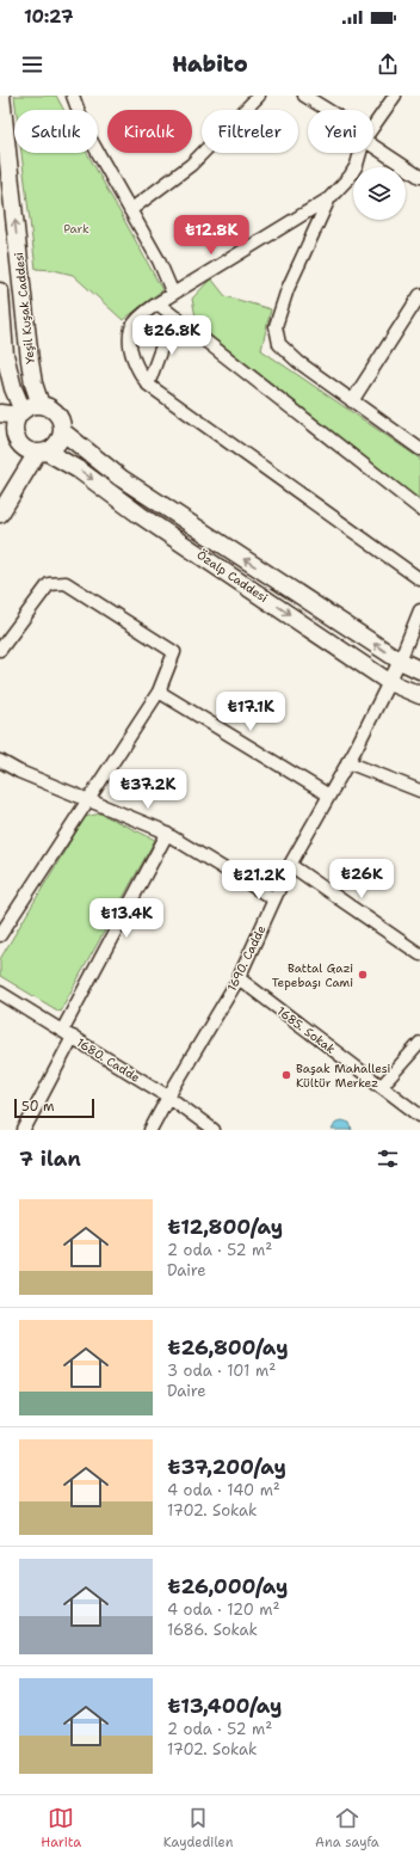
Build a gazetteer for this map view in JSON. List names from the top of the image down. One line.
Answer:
{"streets":{"main road":["Yeşil Kuşak Caddesi","Özalp Caddesi"],"street":["1690. Cadde","1685. Sokak","1680. Cadde"]},"crossings":[["Yeşil Kuşak Caddesi","Özalp Caddesi"],["Özalp Caddesi","1690. Cadde"],["1690. Cadde","1685. Sokak"],["1690. Cadde","1680. Cadde"]],"parks":["Park"],"places":["Battal Gazi Tepebaşı Cami","Başak Mahallesi Kültür Merkez"],"scale_bar":"50 m","page":{"status":"10:27","header":"Habito","chip":["Satılık","Kiralık","Filtreler","Yeni"],"price":["₺12.8K","₺26.8K","₺17.1K","₺37.2K","₺26K","₺21.2K","₺13.4K"],"scale":"50 m","heading":"7 ilan","list":[{"name":"₺12,800/ay","note":"2 oda · 52 m² · Daire"},{"name":"₺26,800/ay","note":"3 oda · 101 m² · Daire"},{"name":"₺37,200/ay","note":"4 oda · 140 m² · 1702. Sokak"},{"name":"₺26,000/ay","note":"4 oda · 120 m² · 1686. Sokak"},{"name":"₺13,400/ay","note":"2 oda · 52 m² · 1702. Sokak"}],"tabs":["Harita","Kaydedilen","Ana sayfa"]}}
